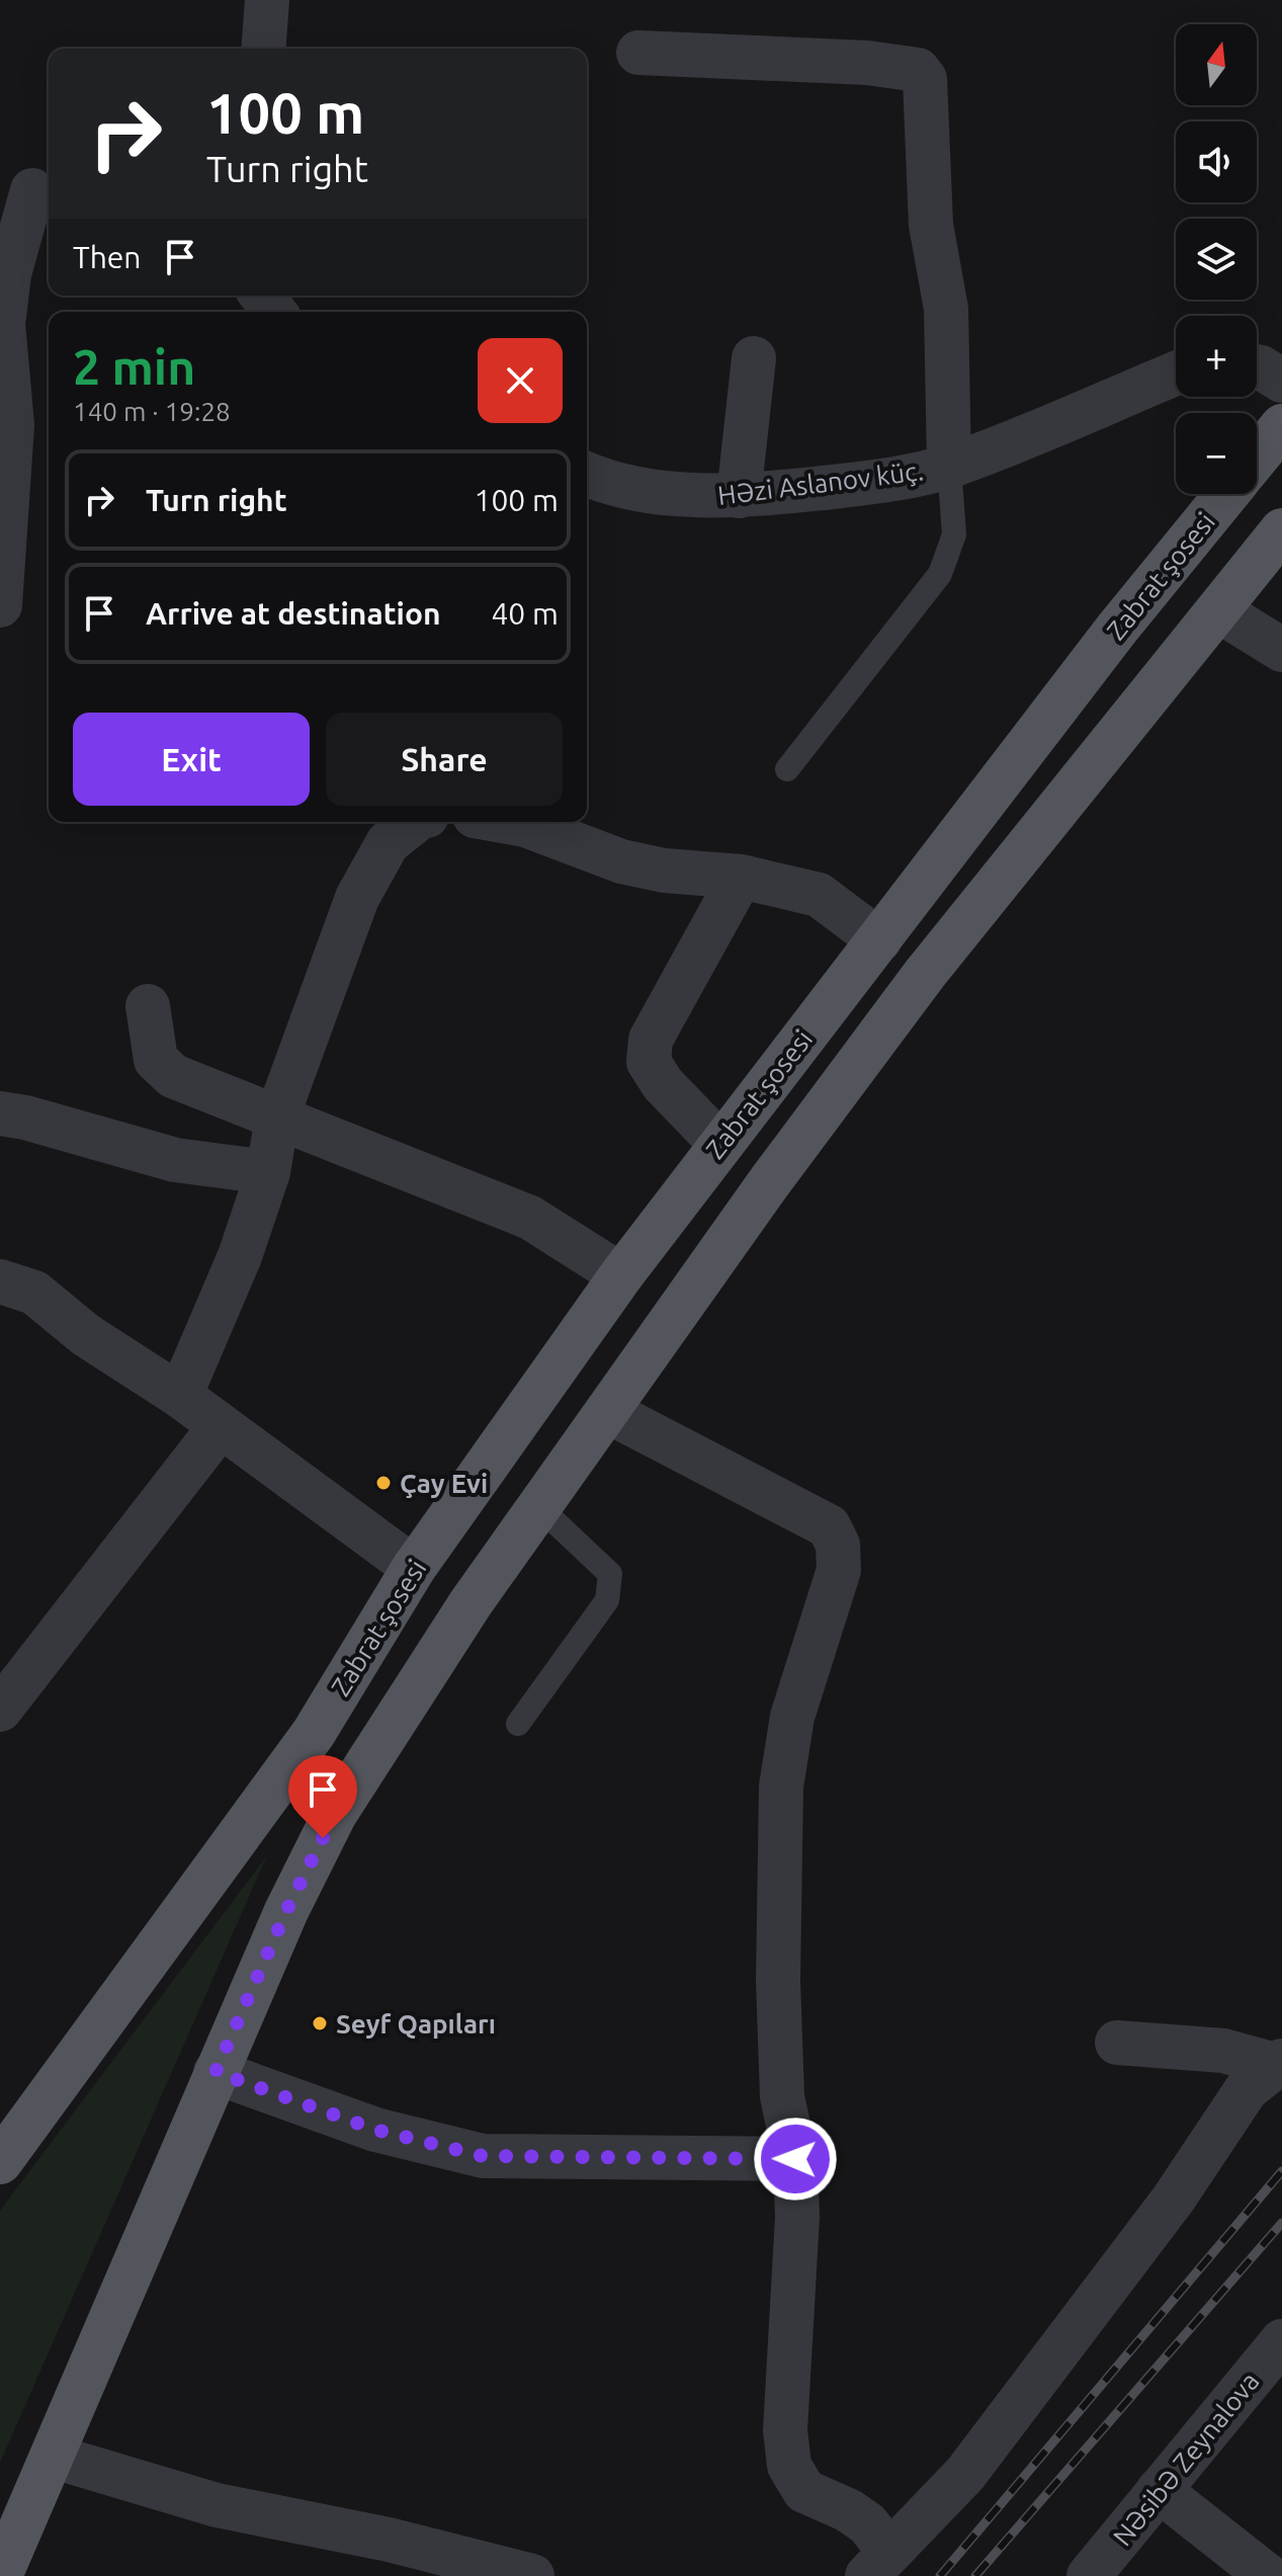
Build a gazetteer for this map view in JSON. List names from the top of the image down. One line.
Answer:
{"streets":{"main road":["Zabrat şosesi"],"street":["Həzi Aslanov küç.","Nəsibə Zeynalova"]},"places":["Çay Evi","Seyf Qapıları"],"north":"top","page":{"map_buttons":["+","−"],"turn":["100 m","Turn right"],"then":"Then","heading":["2 min","140 m · 19:28"],"list":[{"name":"Turn right","value":"100 m"},{"name":"Arrive at destination","value":"40 m"}],"buttons":["Exit","Share"]}}
